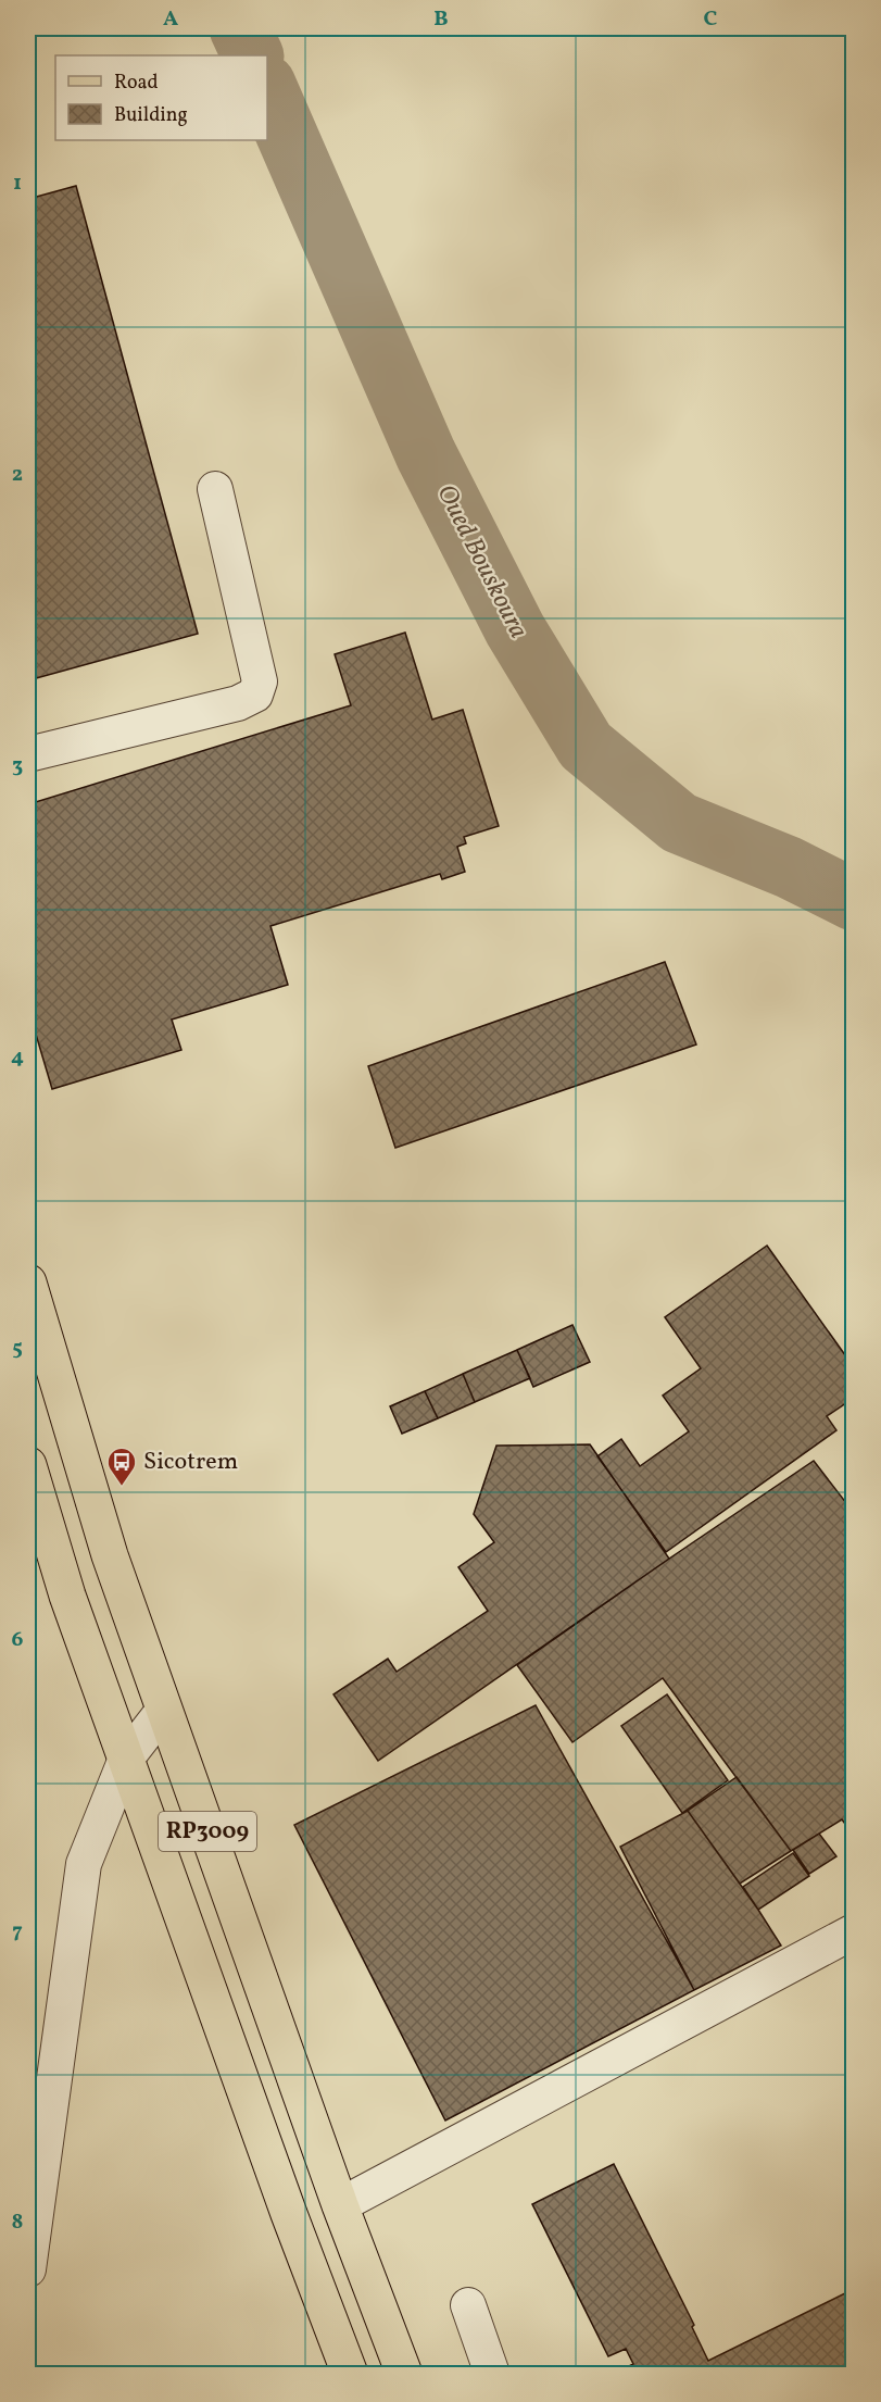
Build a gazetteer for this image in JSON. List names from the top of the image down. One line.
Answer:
{"streets":{"main road":["RP3009"]},"water":["Oued Bouskoura"],"places":{"bus stop":["Sicotrem"]},"legend":["Road","Building"],"grid":{"columns":["A","B","C"],"rows":["1","2","3","4","5","6","7","8"]}}
